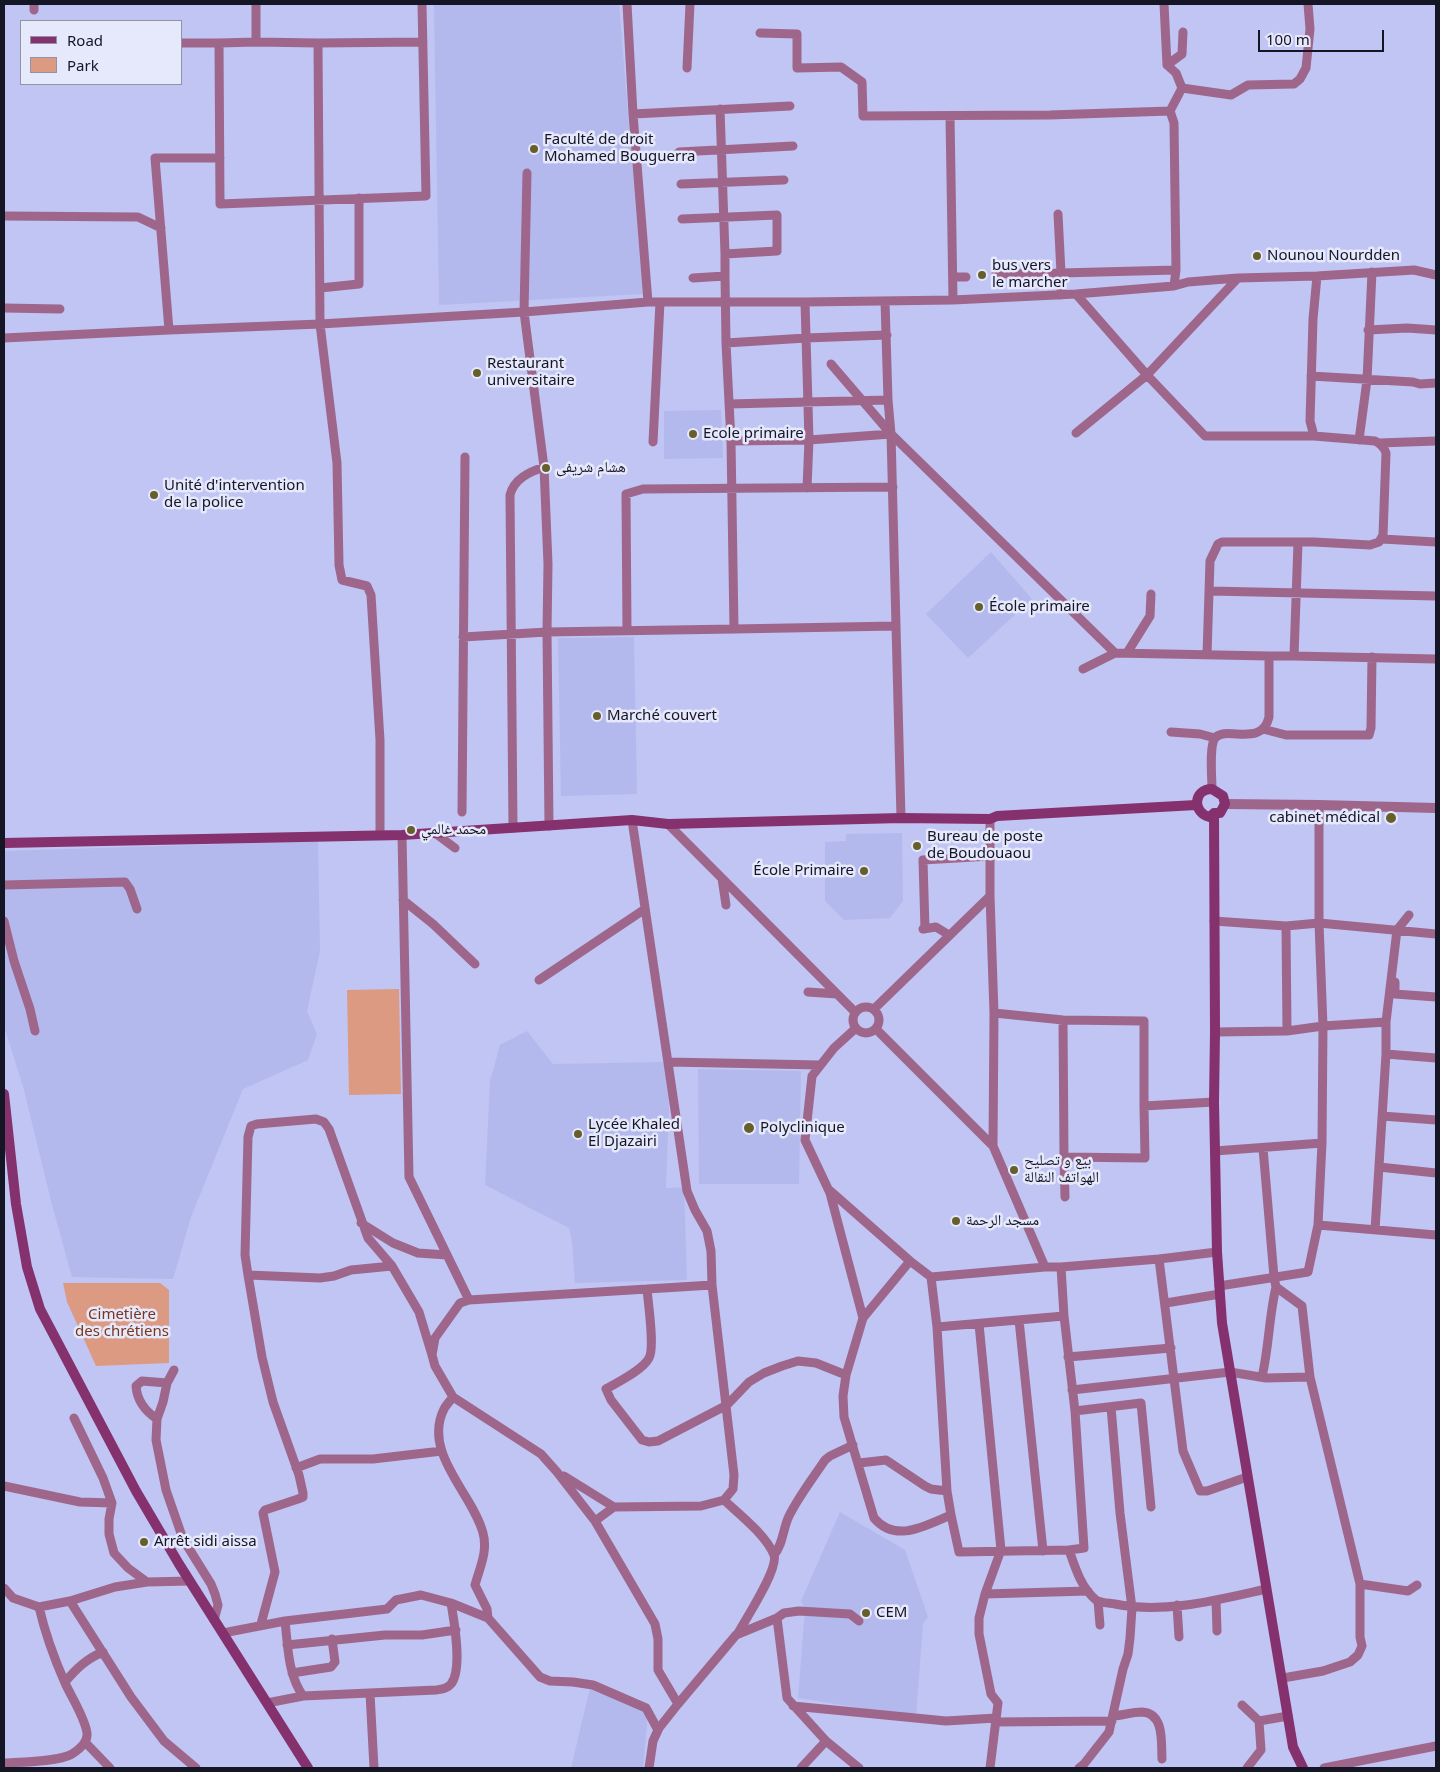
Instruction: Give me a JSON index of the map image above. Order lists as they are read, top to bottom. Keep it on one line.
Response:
{"parks":["Cimetière des chrétiens"],"places":["Faculté de droit Mohamed Bouguerra","Nounou Nourdden","bus vers le marcher","Restaurant universitaire","Ecole primaire","هشام شريفى","Unité d'intervention de la police","École primaire","Marché couvert","cabinet médical","محمد غالمي","Bureau de poste de Boudouaou","École Primaire","Polyclinique","Lycée Khaled El Djazairi","بيع و تصليح الهواتف النقالة","مسجد الرحمة","Arrêt sidi aissa","CEM"],"legend":["Road","Park"],"scale_bar":"100 m"}
